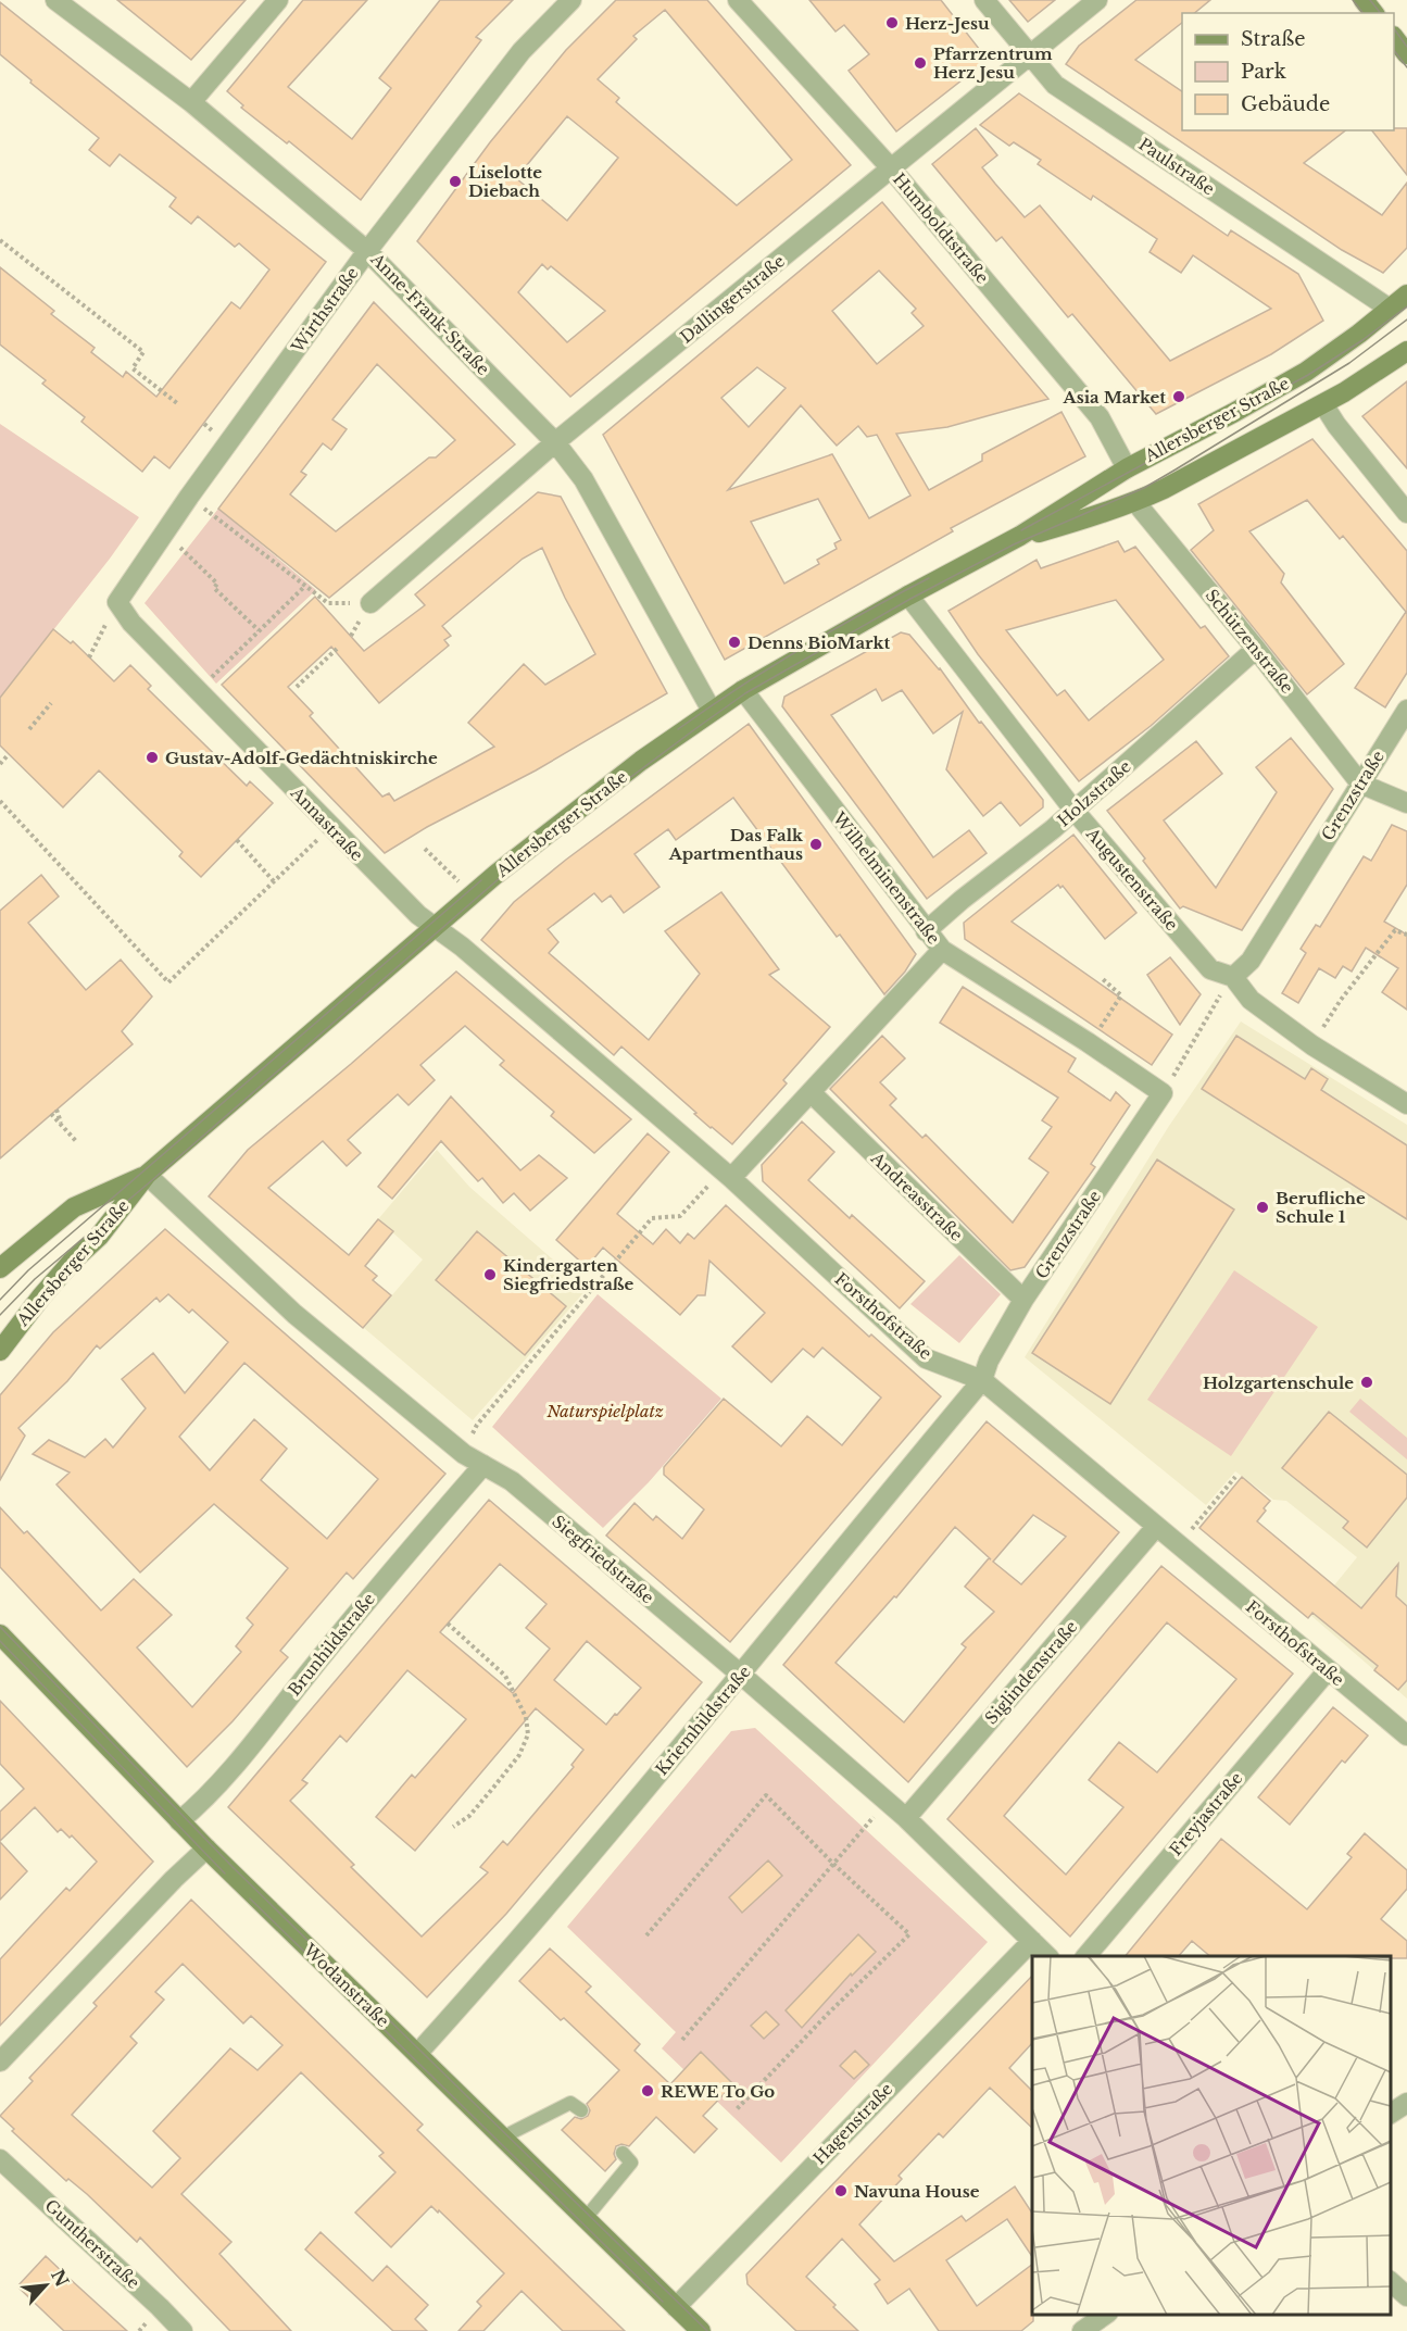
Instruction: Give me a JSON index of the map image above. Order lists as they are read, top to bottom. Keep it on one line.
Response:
{"streets":{"main road":["Allersberger Straße","Wodanstraße"],"street":["Paulstraße","Humboldtstraße","Dallingerstraße","Wirthstraße","Anne-Frank-Straße","Schützenstraße","Holzstraße","Grenzstraße","Annastraße","Wilhelminenstraße","Augustenstraße","Andreasstraße","Forsthofstraße","Siegfriedstraße","Brunhildstraße","Siglindenstraße","Kriemhildstraße","Freyjastraße","Hagenstraße","Guntherstraße"]},"crossings":[["Paulstraße","Dallingerstraße"],["Paulstraße","Allersberger Straße"],["Humboldtstraße","Dallingerstraße"],["Humboldtstraße","Allersberger Straße"],["Dallingerstraße","Anne-Frank-Straße"],["Wirthstraße","Anne-Frank-Straße"],["Wirthstraße","Annastraße"],["Anne-Frank-Straße","Allersberger Straße"],["Allersberger Straße","Schützenstraße"],["Allersberger Straße","Annastraße"],["Allersberger Straße","Wilhelminenstraße"],["Allersberger Straße","Augustenstraße"],["Allersberger Straße","Forsthofstraße"],["Allersberger Straße","Siegfriedstraße"],["Schützenstraße","Holzstraße"],["Schützenstraße","Grenzstraße"],["Holzstraße","Wilhelminenstraße"],["Holzstraße","Augustenstraße"],["Grenzstraße","Wilhelminenstraße"],["Grenzstraße","Augustenstraße"],["Grenzstraße","Andreasstraße"],["Grenzstraße","Forsthofstraße"],["Grenzstraße","Kriemhildstraße"],["Annastraße","Forsthofstraße"],["Forsthofstraße","Siglindenstraße"],["Forsthofstraße","Kriemhildstraße"],["Forsthofstraße","Freyjastraße"],["Siegfriedstraße","Brunhildstraße"],["Siegfriedstraße","Siglindenstraße"],["Siegfriedstraße","Kriemhildstraße"],["Siegfriedstraße","Hagenstraße"],["Brunhildstraße","Wodanstraße"],["Kriemhildstraße","Wodanstraße"],["Wodanstraße","Hagenstraße"]],"parks":["Naturspielplatz"],"places":["Herz-Jesu","Pfarrzentrum Herz Jesu","Liselotte Diebach","Asia Market","Denns BioMarkt","Gustav-Adolf-Gedächtniskirche","Das Falk Apartmenthaus","Berufliche Schule 1","Kindergarten Siegfriedstraße","Holzgartenschule","REWE To Go","Navuna House"],"legend":["Straße","Park","Gebäude"],"north":"top right"}
